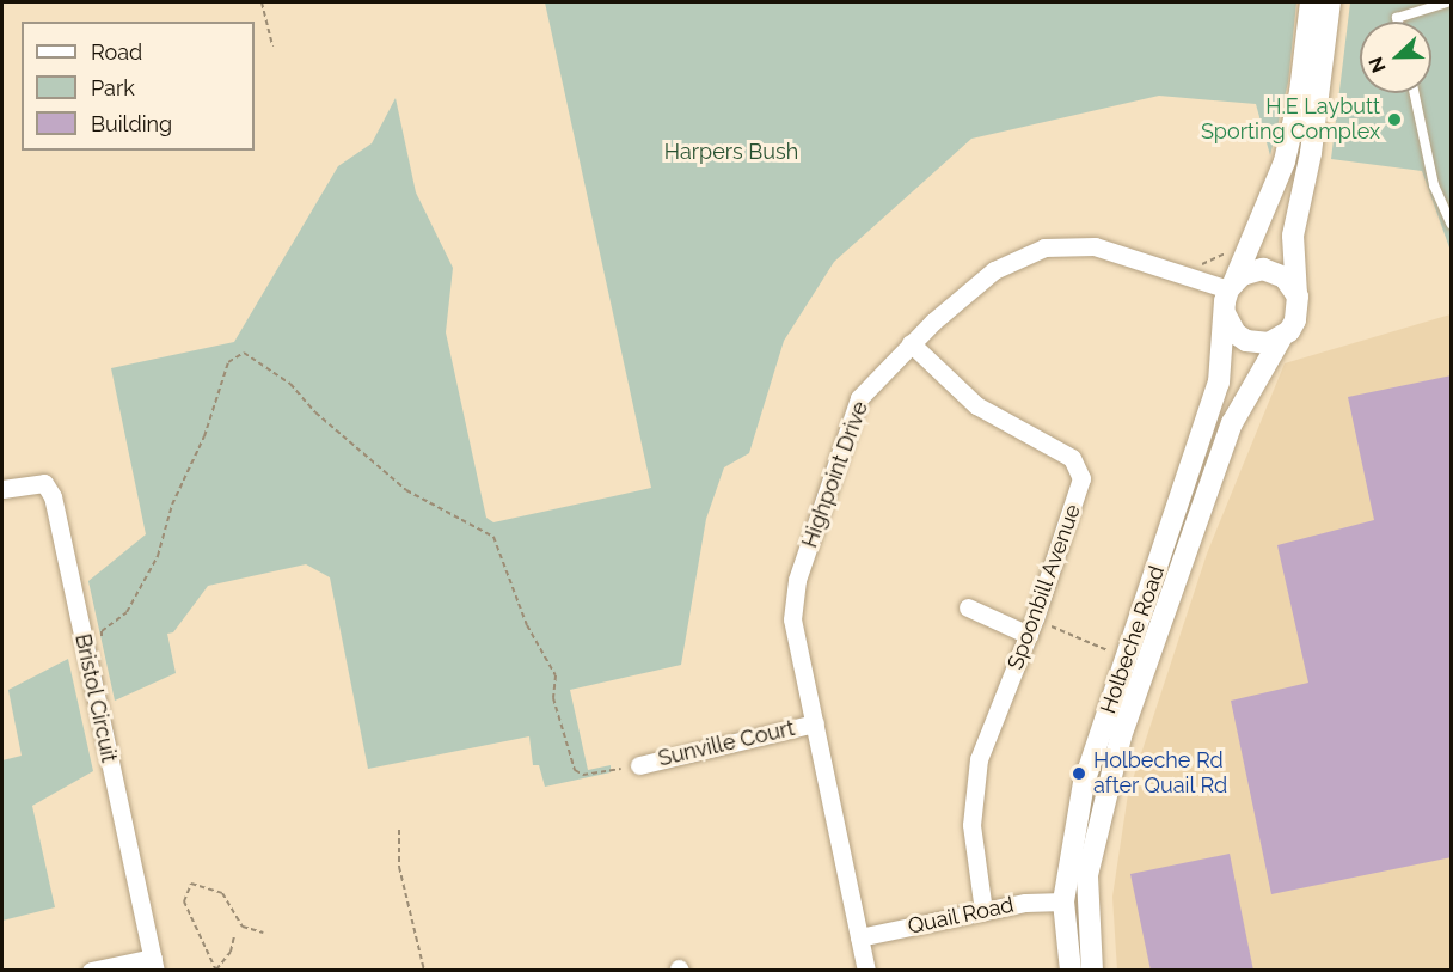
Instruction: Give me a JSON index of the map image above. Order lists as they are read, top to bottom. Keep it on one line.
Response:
{"streets":{"street":["Highpoint Drive","Spoonbill Avenue","Holbeche Road","Bristol Circuit","Sunville Court","Quail Road"]},"crossings":[["Highpoint Drive","Spoonbill Avenue"],["Highpoint Drive","Holbeche Road"],["Highpoint Drive","Sunville Court"],["Highpoint Drive","Quail Road"],["Spoonbill Avenue","Quail Road"],["Holbeche Road","Quail Road"]],"parks":["Harpers Bush"],"places":["H.E Laybutt Sporting Complex","Holbeche Rd after Quail Rd"],"legend":["Road","Park","Building"],"north":"left"}
